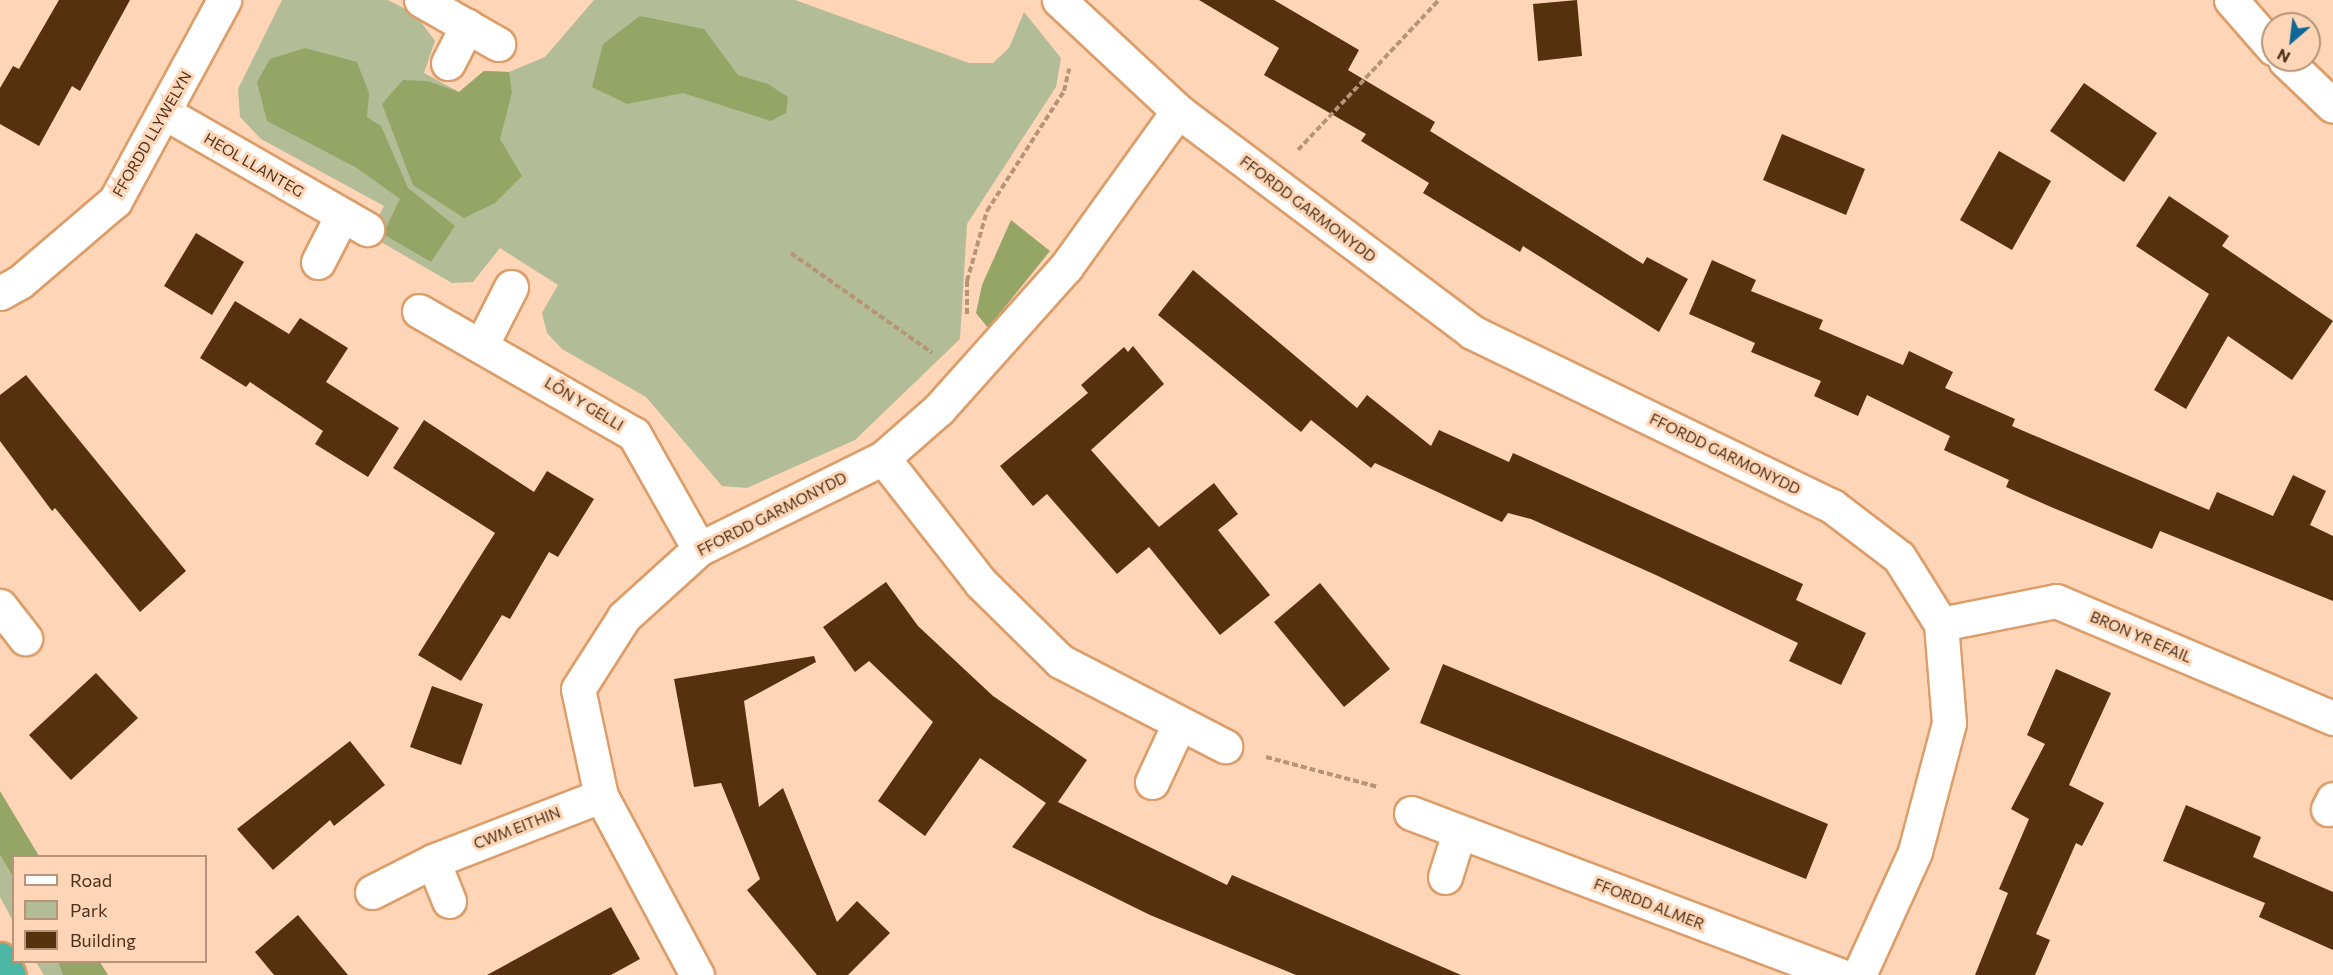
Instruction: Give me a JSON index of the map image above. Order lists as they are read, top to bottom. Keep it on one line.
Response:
{"streets":{"street":["FFORDD LLYWELYN","HEOL LLANTEG","FFORDD GARMONYDD","LÔN Y GELLI","BRON YR EFAIL","CWM EITHIN","FFORDD ALMER"]},"crossings":[["FFORDD LLYWELYN","HEOL LLANTEG"],["FFORDD GARMONYDD","LÔN Y GELLI"],["FFORDD GARMONYDD","BRON YR EFAIL"],["FFORDD GARMONYDD","CWM EITHIN"]],"legend":["Road","Park","Building"],"north":"bottom left"}
